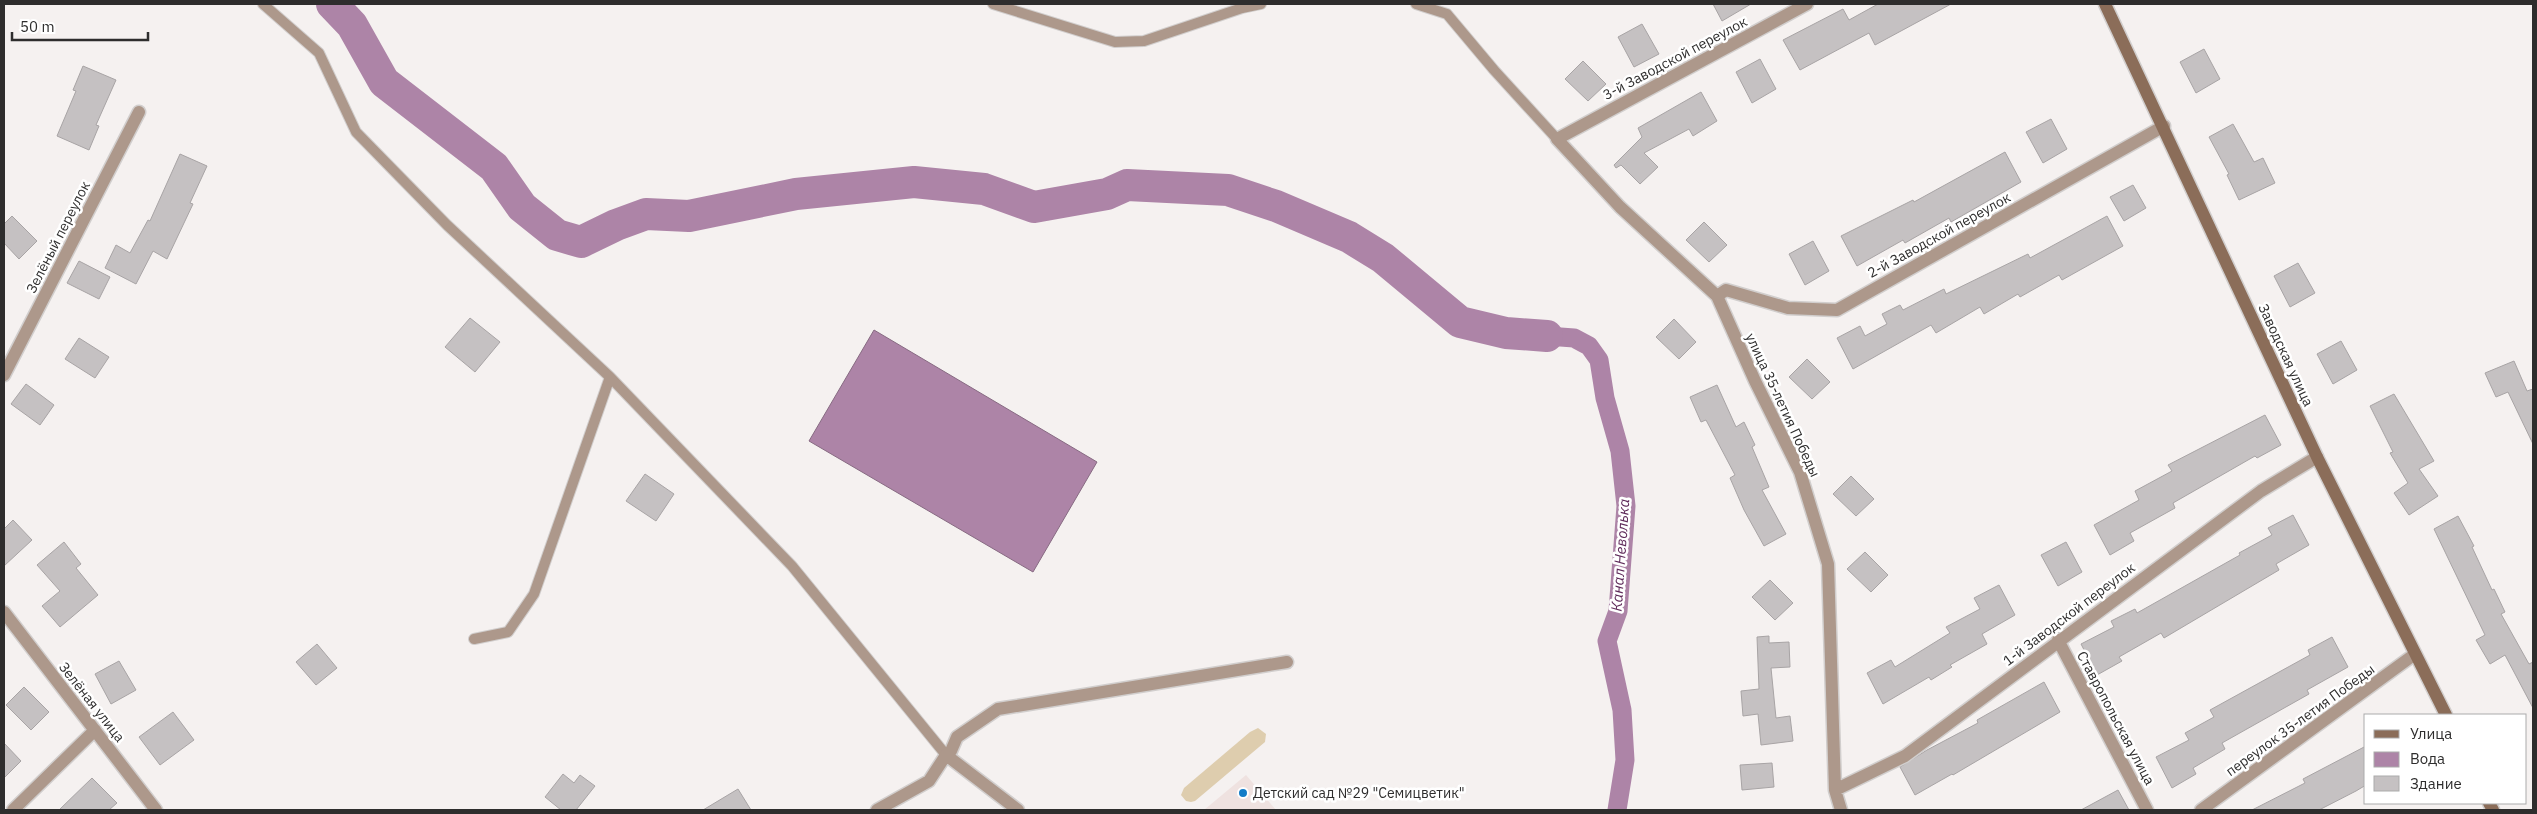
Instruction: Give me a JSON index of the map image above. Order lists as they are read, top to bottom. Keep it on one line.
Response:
{"streets":{"main road":["Заводская улица"],"street":["3-й Заводской переулок","2-й Заводской переулок","Зелёный переулок","улица 35-летия Победы","1-й Заводской переулок","Зелёная улица","Ставропольская улица","переулок 35-летия Победы"]},"crossings":[["3-й Заводской переулок","улица 35-летия Победы"],["2-й Заводской переулок","Заводская улица"],["2-й Заводской переулок","улица 35-летия Победы"],["Заводская улица","1-й Заводской переулок"],["Заводская улица","переулок 35-летия Победы"],["улица 35-летия Победы","1-й Заводской переулок"],["1-й Заводской переулок","Ставропольская улица"]],"water":["Канал Неволька"],"places":["Детский сад №29 \"Семицветик\""],"legend":["Улица","Вода","Здание"],"scale_bar":"50 m"}
